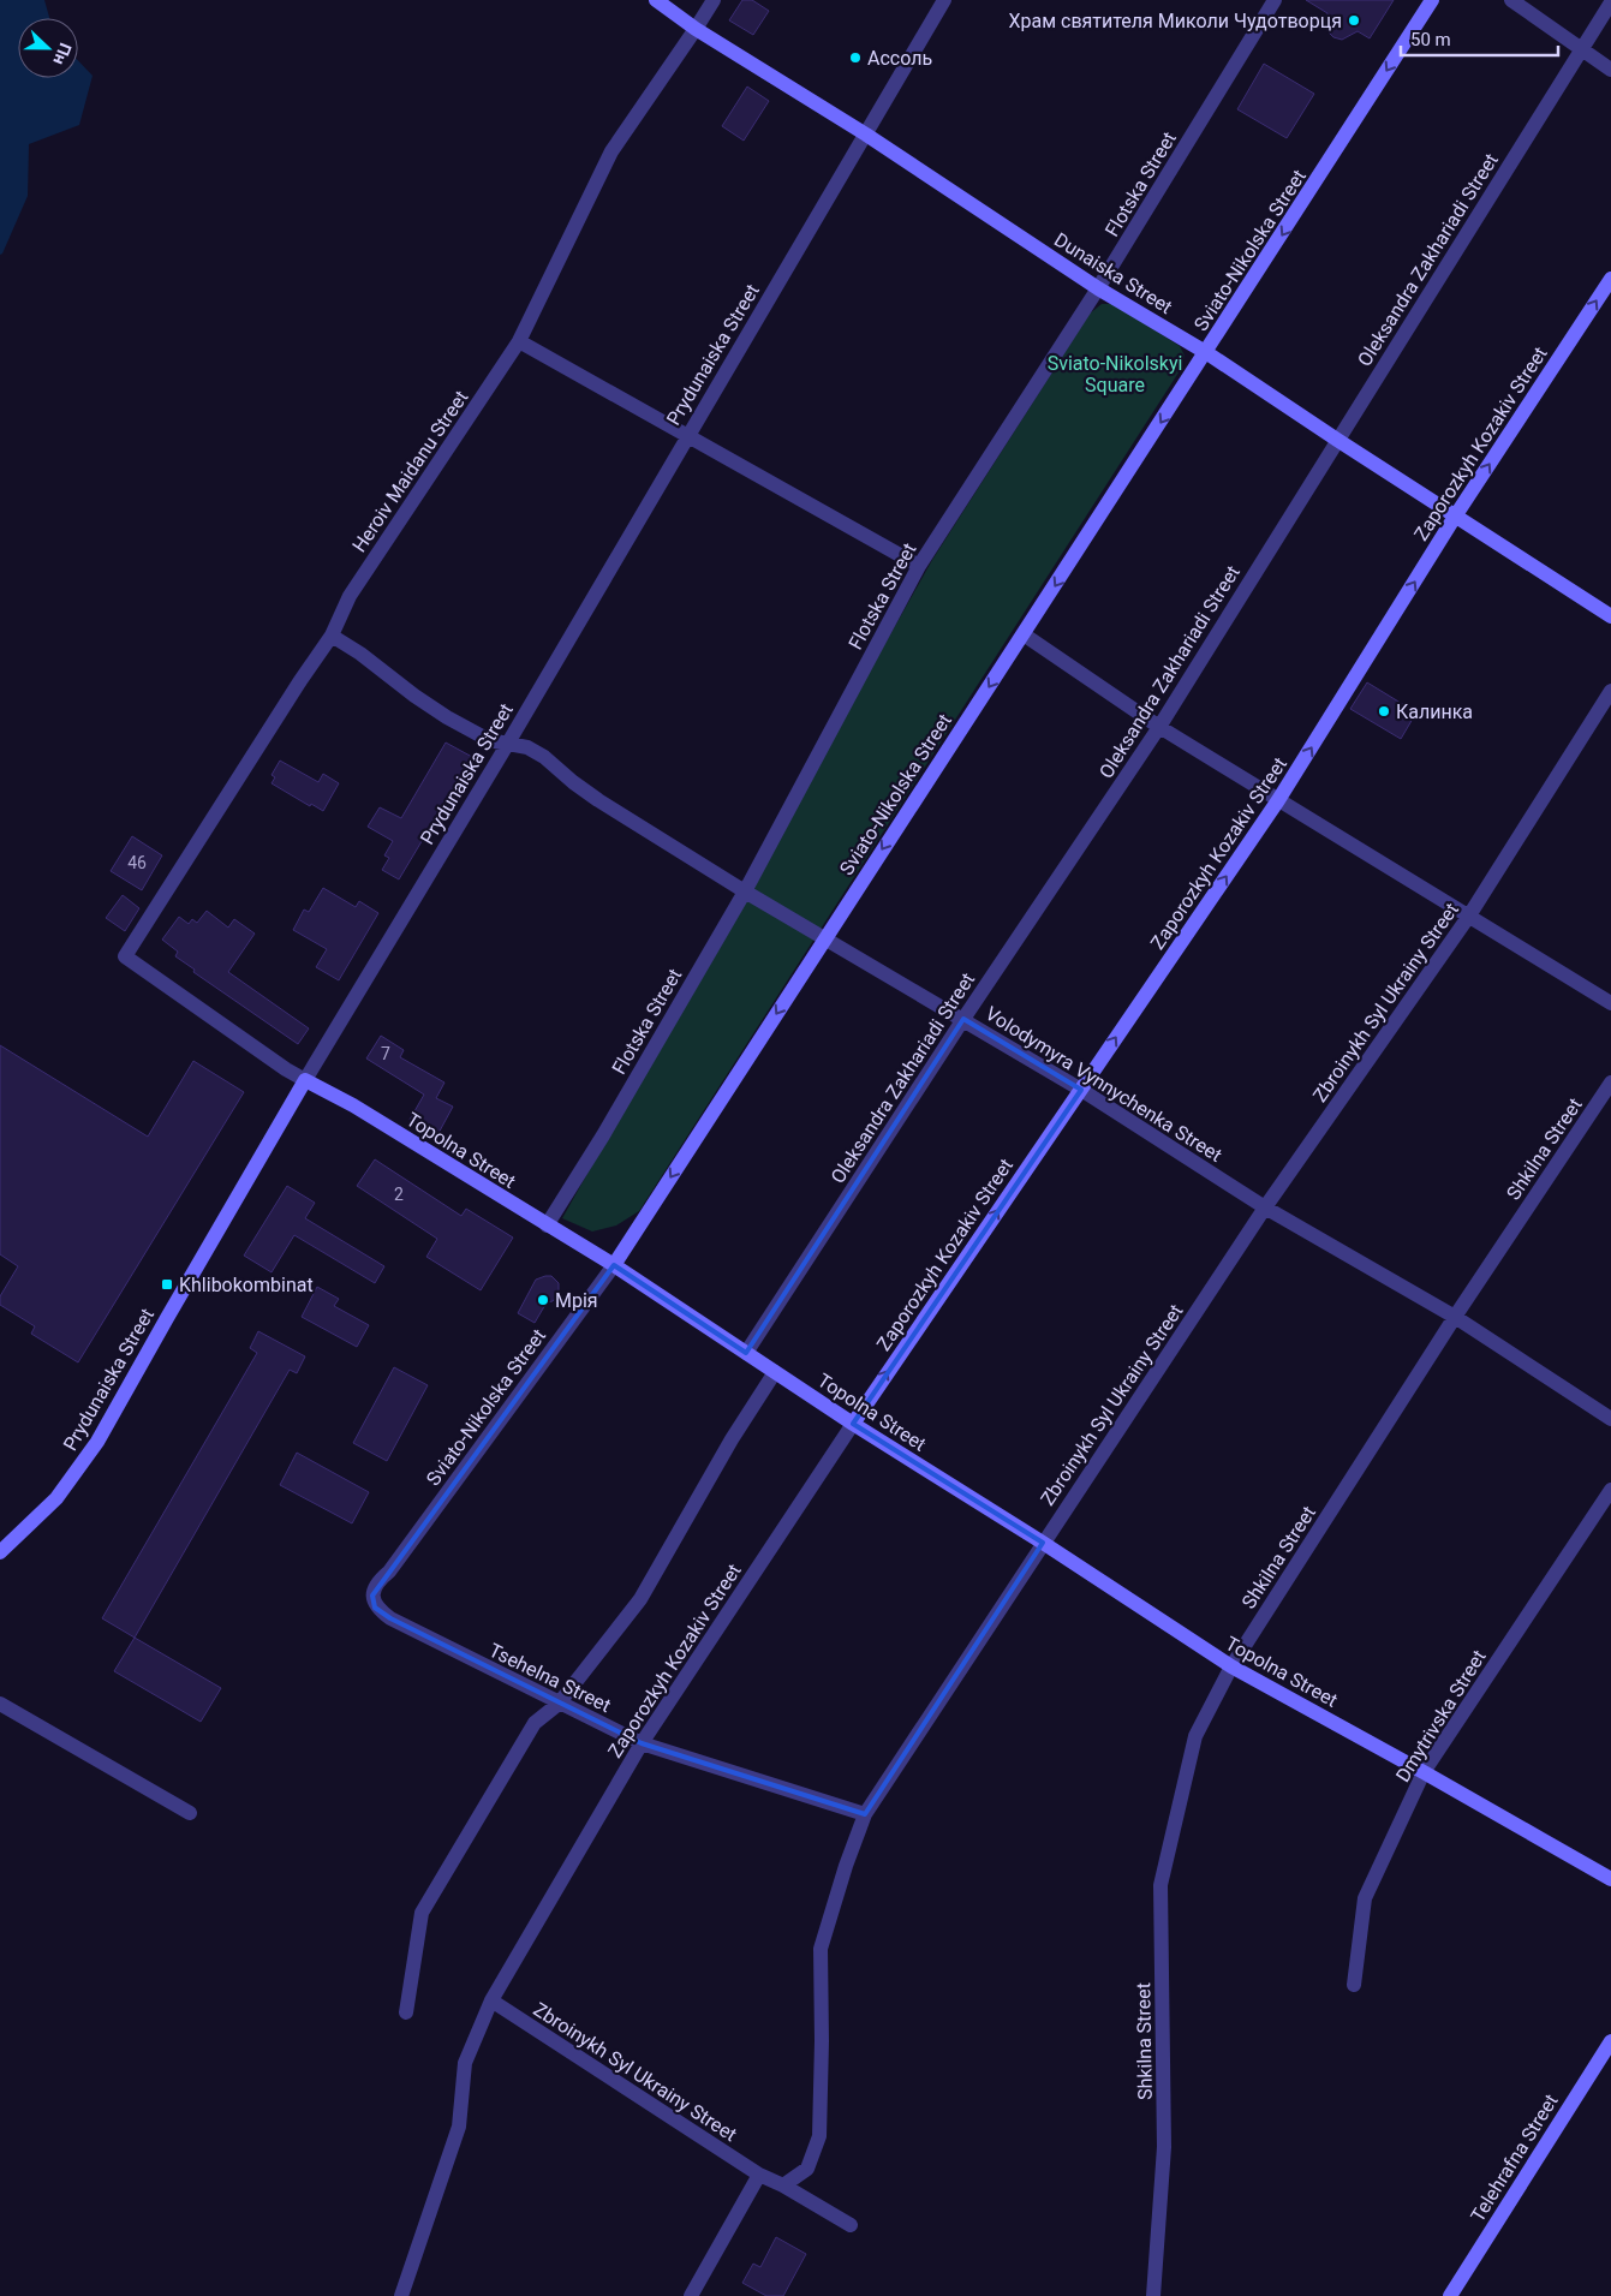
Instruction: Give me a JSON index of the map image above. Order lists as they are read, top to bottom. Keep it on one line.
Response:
{"streets":{"main road":["Sviato-Nikolska Street","Dunaiska Street","Prydunaiska Street","Zaporozkyh Kozakiv Street","Topolna Street","Telehrafna Street"],"street":["Flotska Street","Oleksandra Zakhariadi Street","Heroiv Maidanu Street","Zbroinykh Syl Ukrainy Street","Volodymyra Vynnychenka Street","Shkilna Street","Tsehelna Street","Dmytrivska Street"]},"crossings":[["Flotska Street","Dunaiska Street"],["Flotska Street","Volodymyra Vynnychenka Street"],["Flotska Street","Topolna Street"],["Sviato-Nikolska Street","Dunaiska Street"],["Sviato-Nikolska Street","Volodymyra Vynnychenka Street"],["Sviato-Nikolska Street","Topolna Street"],["Sviato-Nikolska Street","Tsehelna Street"],["Oleksandra Zakhariadi Street","Dunaiska Street"],["Oleksandra Zakhariadi Street","Volodymyra Vynnychenka Street"],["Oleksandra Zakhariadi Street","Topolna Street"],["Dunaiska Street","Prydunaiska Street"],["Dunaiska Street","Zaporozkyh Kozakiv Street"],["Dunaiska Street","Heroiv Maidanu Street"],["Prydunaiska Street","Volodymyra Vynnychenka Street"],["Prydunaiska Street","Topolna Street"],["Zaporozkyh Kozakiv Street","Zbroinykh Syl Ukrainy Street"],["Zaporozkyh Kozakiv Street","Volodymyra Vynnychenka Street"],["Zaporozkyh Kozakiv Street","Topolna Street"],["Zaporozkyh Kozakiv Street","Tsehelna Street"],["Heroiv Maidanu Street","Volodymyra Vynnychenka Street"],["Heroiv Maidanu Street","Topolna Street"],["Zbroinykh Syl Ukrainy Street","Volodymyra Vynnychenka Street"],["Zbroinykh Syl Ukrainy Street","Topolna Street"],["Zbroinykh Syl Ukrainy Street","Tsehelna Street"],["Volodymyra Vynnychenka Street","Shkilna Street"],["Shkilna Street","Topolna Street"],["Topolna Street","Dmytrivska Street"]],"one_way":["Sviato-Nikolska Street","Zaporozkyh Kozakiv Street"],"parks":["Sviato-Nikolskyi Square"],"places":{"other":["Храм святителя Миколи Чудотворця","Ассоль","Калинка","Мрія"],"transit":["Khlibokombinat"]},"house_numbers":["46","7","2"],"scale_bar":"50 m","north":"right"}
